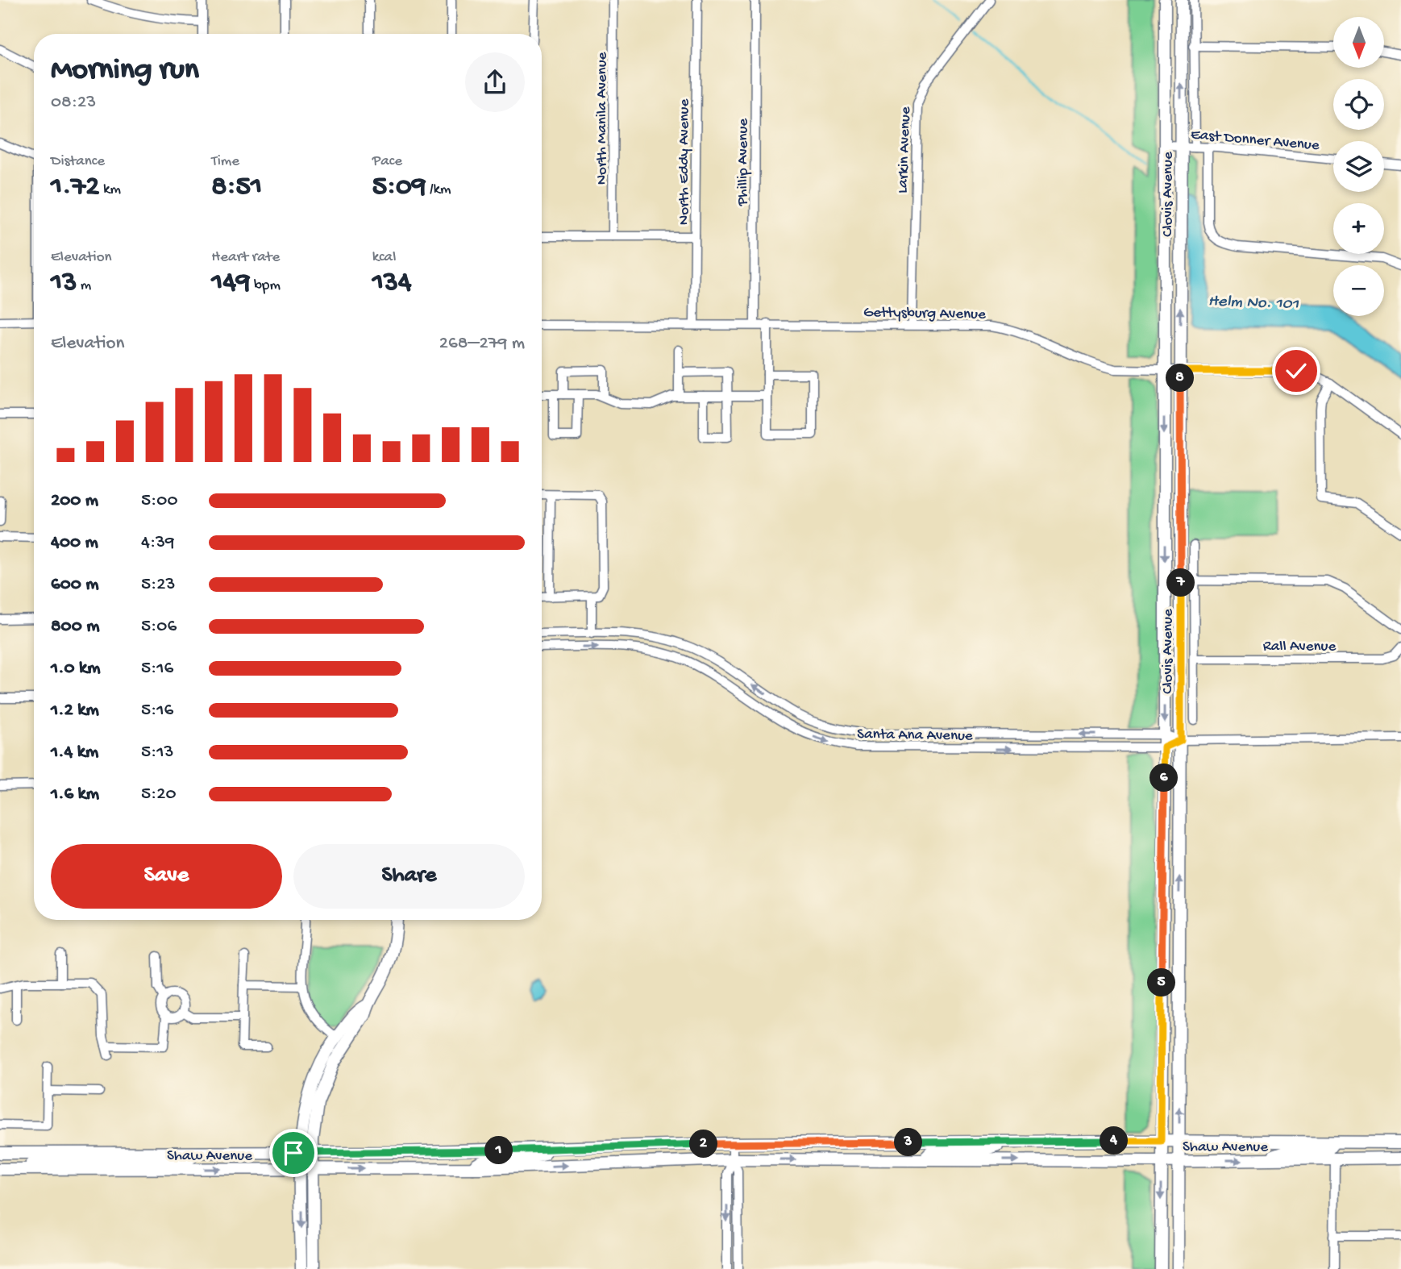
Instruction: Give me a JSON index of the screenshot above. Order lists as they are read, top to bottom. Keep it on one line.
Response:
{"streets":{"main road":["Clovis Avenue","Shaw Avenue"],"street":["North Manila Avenue","East Donner Avenue","Larkin Avenue","North Eddy Avenue","Phillip Avenue","Gettysburg Avenue","Rall Avenue","Santa Ana Avenue"]},"crossings":[["East Donner Avenue","Clovis Avenue"],["Larkin Avenue","Gettysburg Avenue"],["North Eddy Avenue","Gettysburg Avenue"],["Phillip Avenue","Gettysburg Avenue"],["Clovis Avenue","Gettysburg Avenue"],["Clovis Avenue","Santa Ana Avenue"],["Clovis Avenue","Shaw Avenue"]],"water":["Helm No. 101"],"north":"bottom","page":{"map_buttons":["+","−"],"heading":["Morning run","08:23"],"stats":[["Distance","1.72 km"],["Time","8:51"],["Pace","5:09 /km"],["Elevation","13 m"],["Heart rate","149 bpm"],["kcal","134"]],"chart":["Elevation","268–279 m"],"pins":["8","7","6","5","4","3","2","1"],"list":[{"name":"200 m","note":"5:00"},{"name":"400 m","note":"4:39"},{"name":"600 m","note":"5:23"},{"name":"800 m","note":"5:06"},{"name":"1.0 km","note":"5:16"},{"name":"1.2 km","note":"5:16"},{"name":"1.4 km","note":"5:13"},{"name":"1.6 km","note":"5:20"}],"buttons":["Save","Share"]}}
